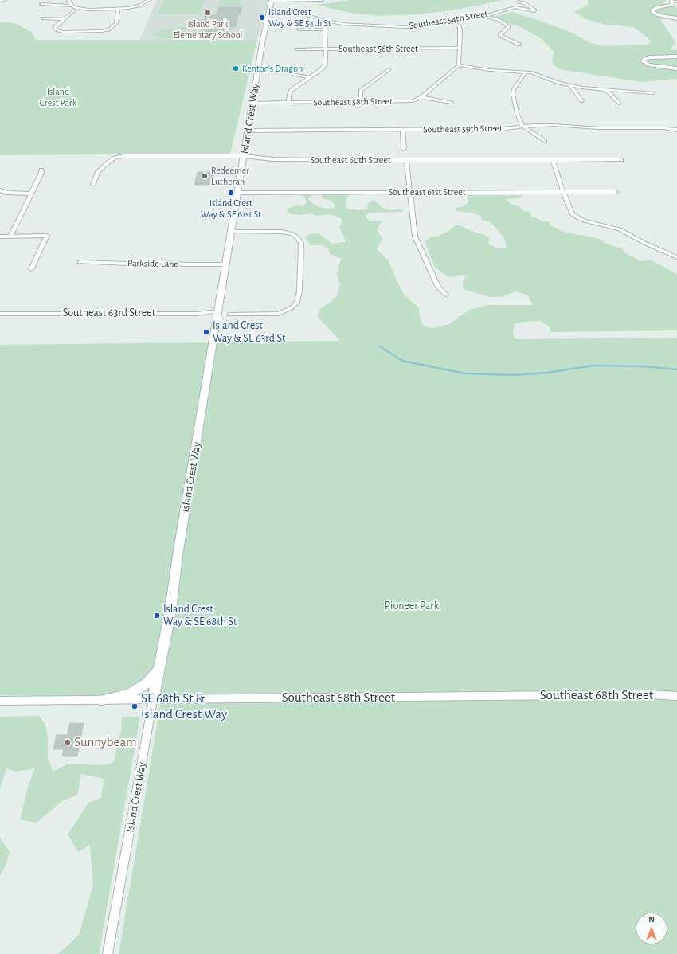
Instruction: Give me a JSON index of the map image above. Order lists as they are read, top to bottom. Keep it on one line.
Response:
{"streets":{"main road":["Island Crest Way"],"street":["Southeast 54th Street","Southeast 56th Street","Southeast 58th Street","Southeast 59th Street","Southeast 60th Street","Southeast 61st Street","Parkside Lane","Southeast 63rd Street","Southeast 68th Street"]},"crossings":[["Southeast 54th Street","Island Crest Way"],["Southeast 58th Street","Island Crest Way"],["Island Crest Way","Southeast 59th Street"],["Island Crest Way","Southeast 60th Street"],["Island Crest Way","Southeast 61st Street"],["Island Crest Way","Parkside Lane"],["Island Crest Way","Southeast 63rd Street"],["Island Crest Way","Southeast 68th Street"]],"parks":["Island Crest Park","Pioneer Park"],"places":["Island Park Elementary School","Island Crest Way & SE 54th St","Kenton's Dragon","Redeemer Lutheran","Island Crest Way & SE 61st St","Island Crest Way & SE 63rd St","Island Crest Way & SE 68th St","SE 68th St & Island Crest Way","Sunnybeam"],"north":"top"}
